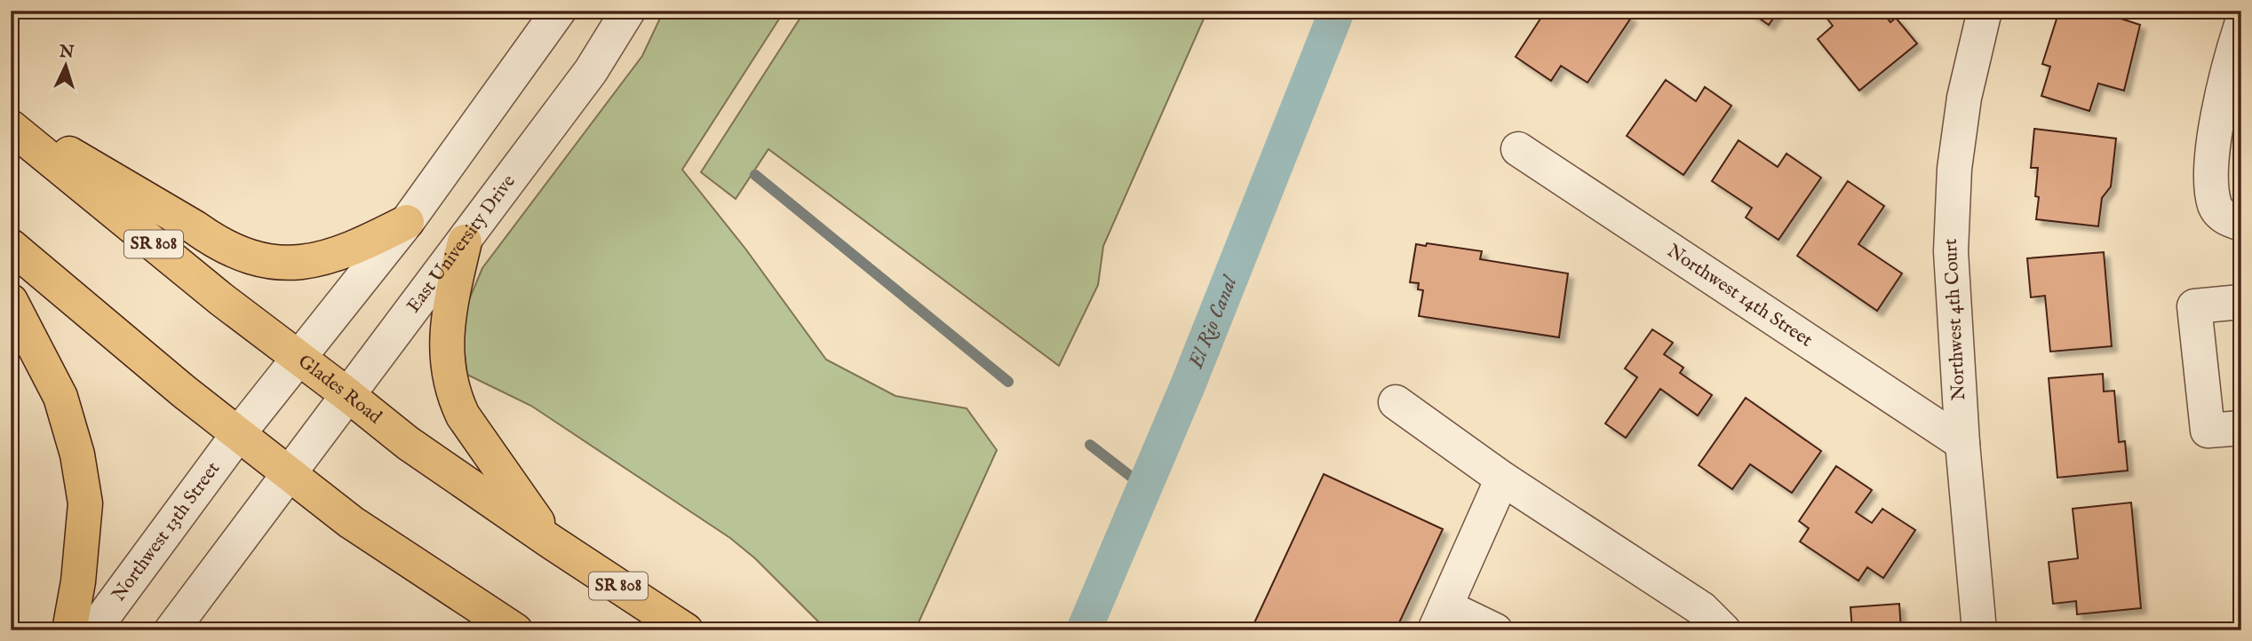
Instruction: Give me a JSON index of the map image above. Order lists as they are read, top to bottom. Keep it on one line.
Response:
{"streets":{"main road":["SR 808","Glades Road"],"street":["East University Drive","Northwest 14th Street","Northwest 4th Court","Northwest 13th Street"]},"crossings":[["East University Drive","Glades Road"],["Northwest 14th Street","Northwest 4th Court"]],"water":["El Rio Canal"],"north":"top"}
